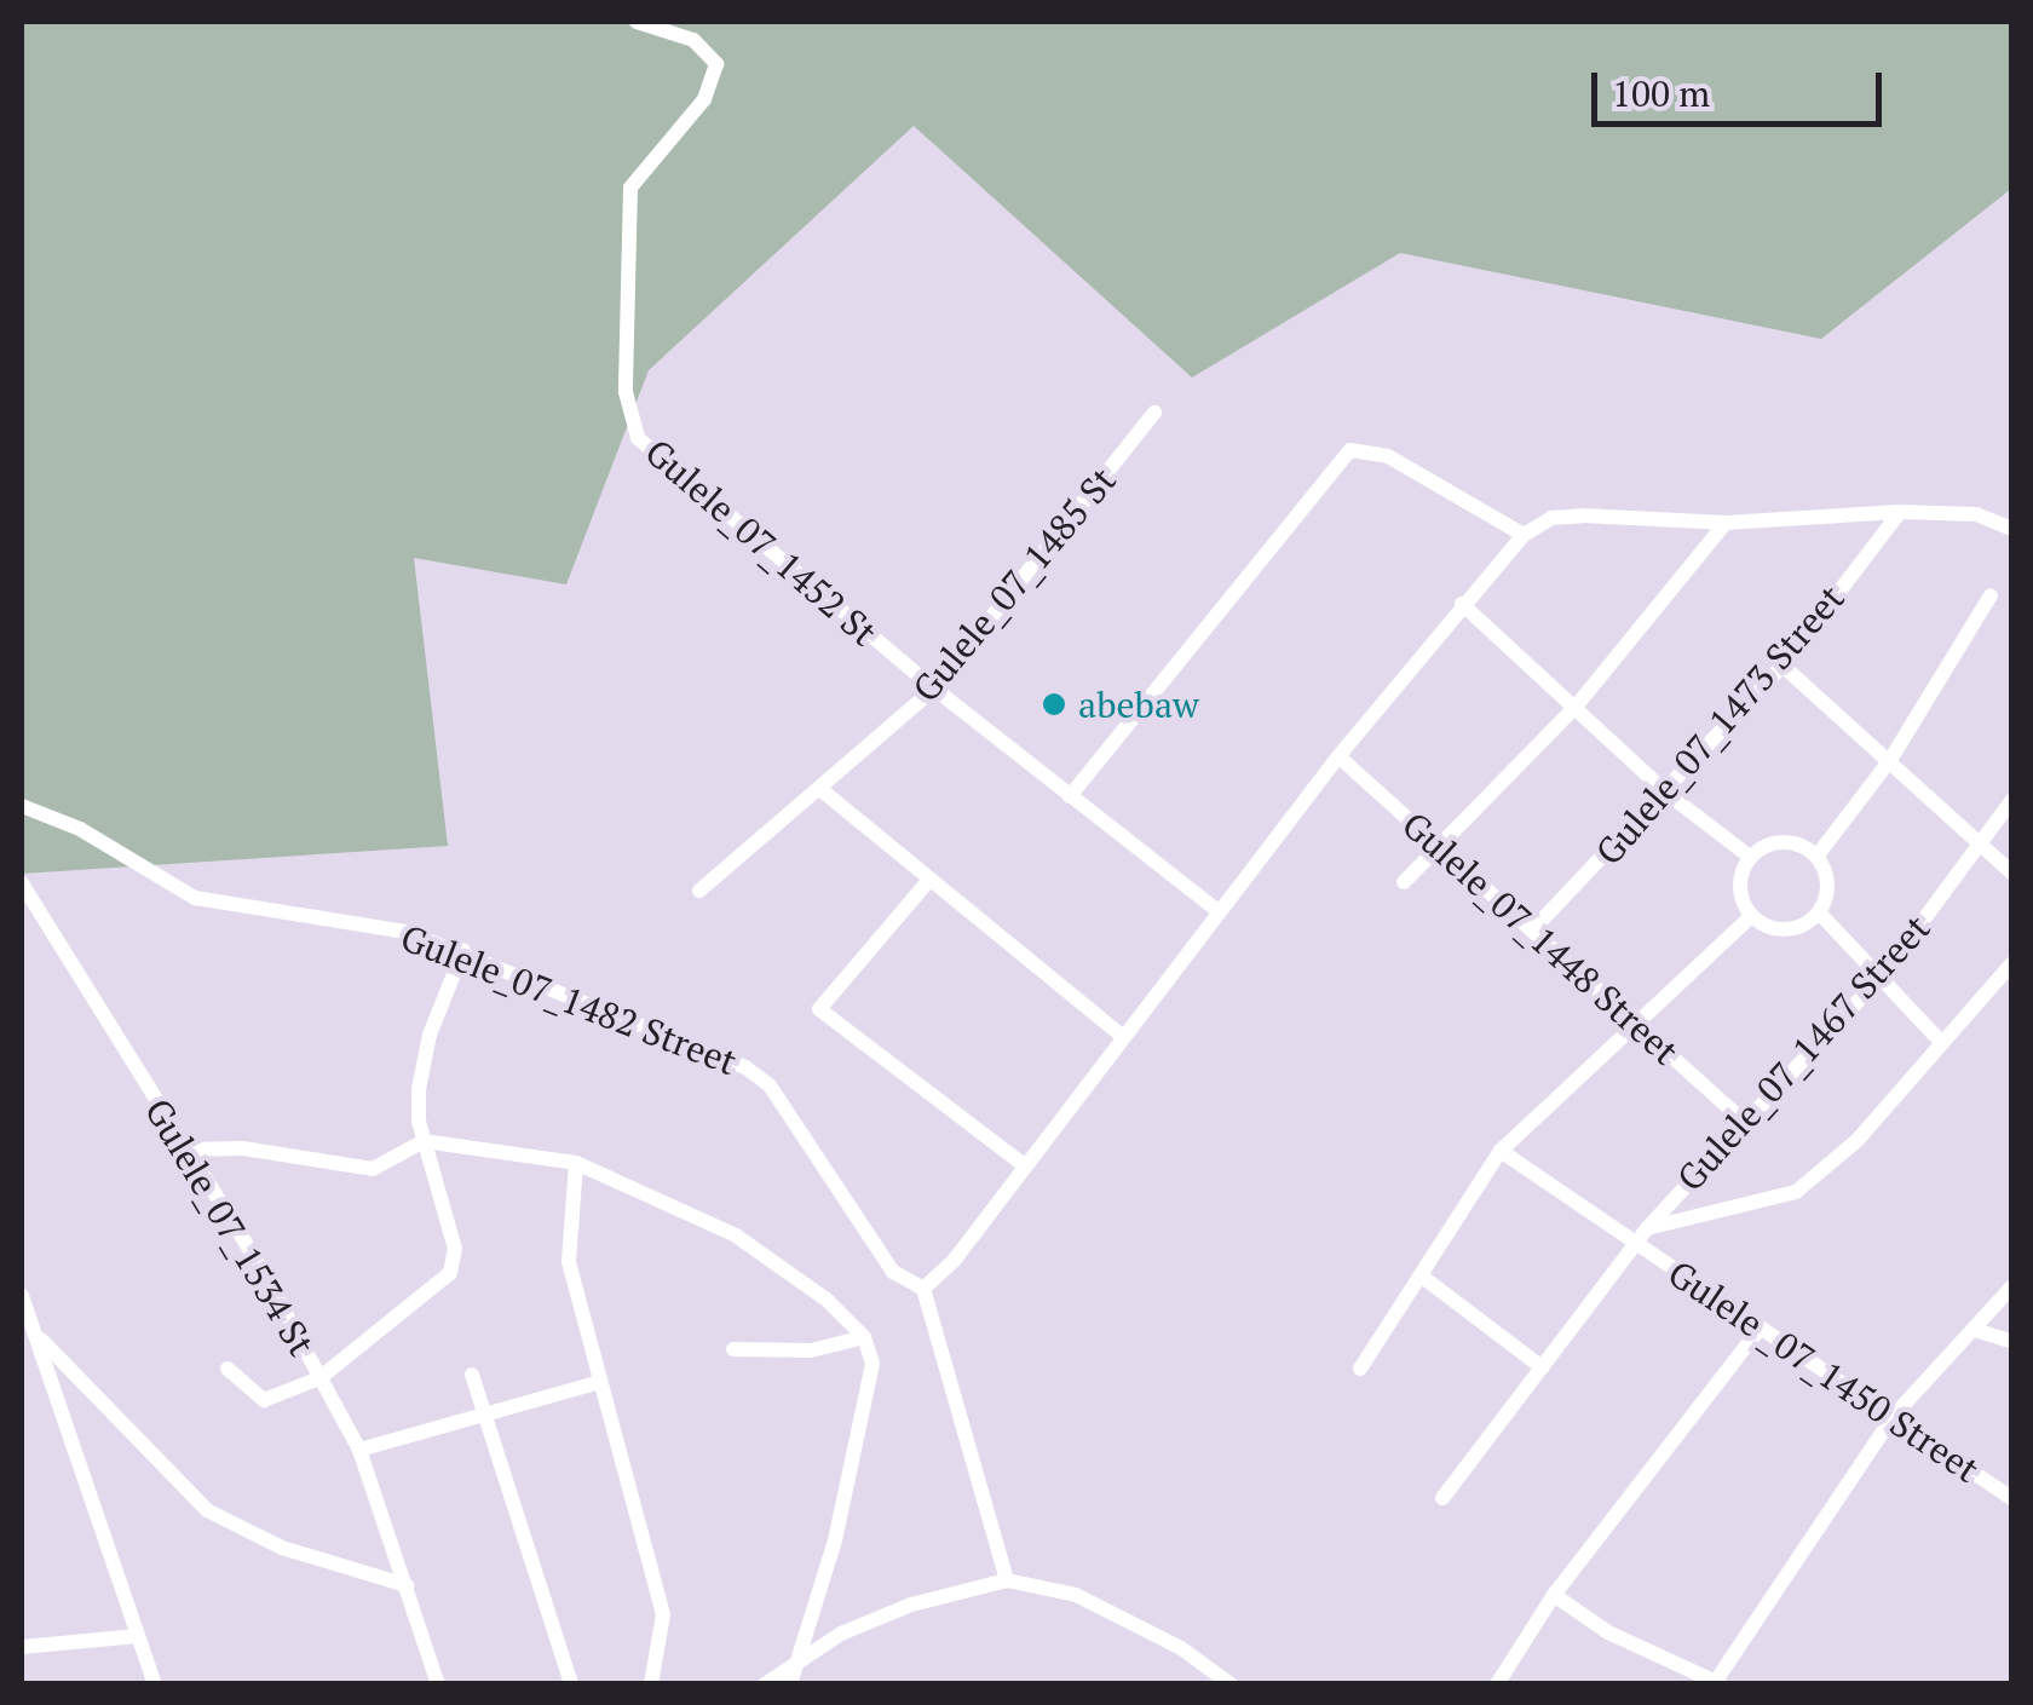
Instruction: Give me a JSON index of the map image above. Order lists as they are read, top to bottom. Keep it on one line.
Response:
{"streets":{"street":["Gulele_07_1452 St","Gulele_07_1485 St","Gulele_07_1473 Street","Gulele_07_1448 Street","Gulele_07_1482 Street","Gulele_07_1467 Street","Gulele_07_1534 St","Gulele _07_1450 Street"]},"crossings":[["Gulele_07_1452 St","Gulele_07_1485 St"],["Gulele_07_1473 Street","Gulele_07_1448 Street"],["Gulele_07_1448 Street","Gulele_07_1467 Street"],["Gulele_07_1467 Street","Gulele _07_1450 Street"]],"places":["abebaw"],"scale_bar":"100 m"}
